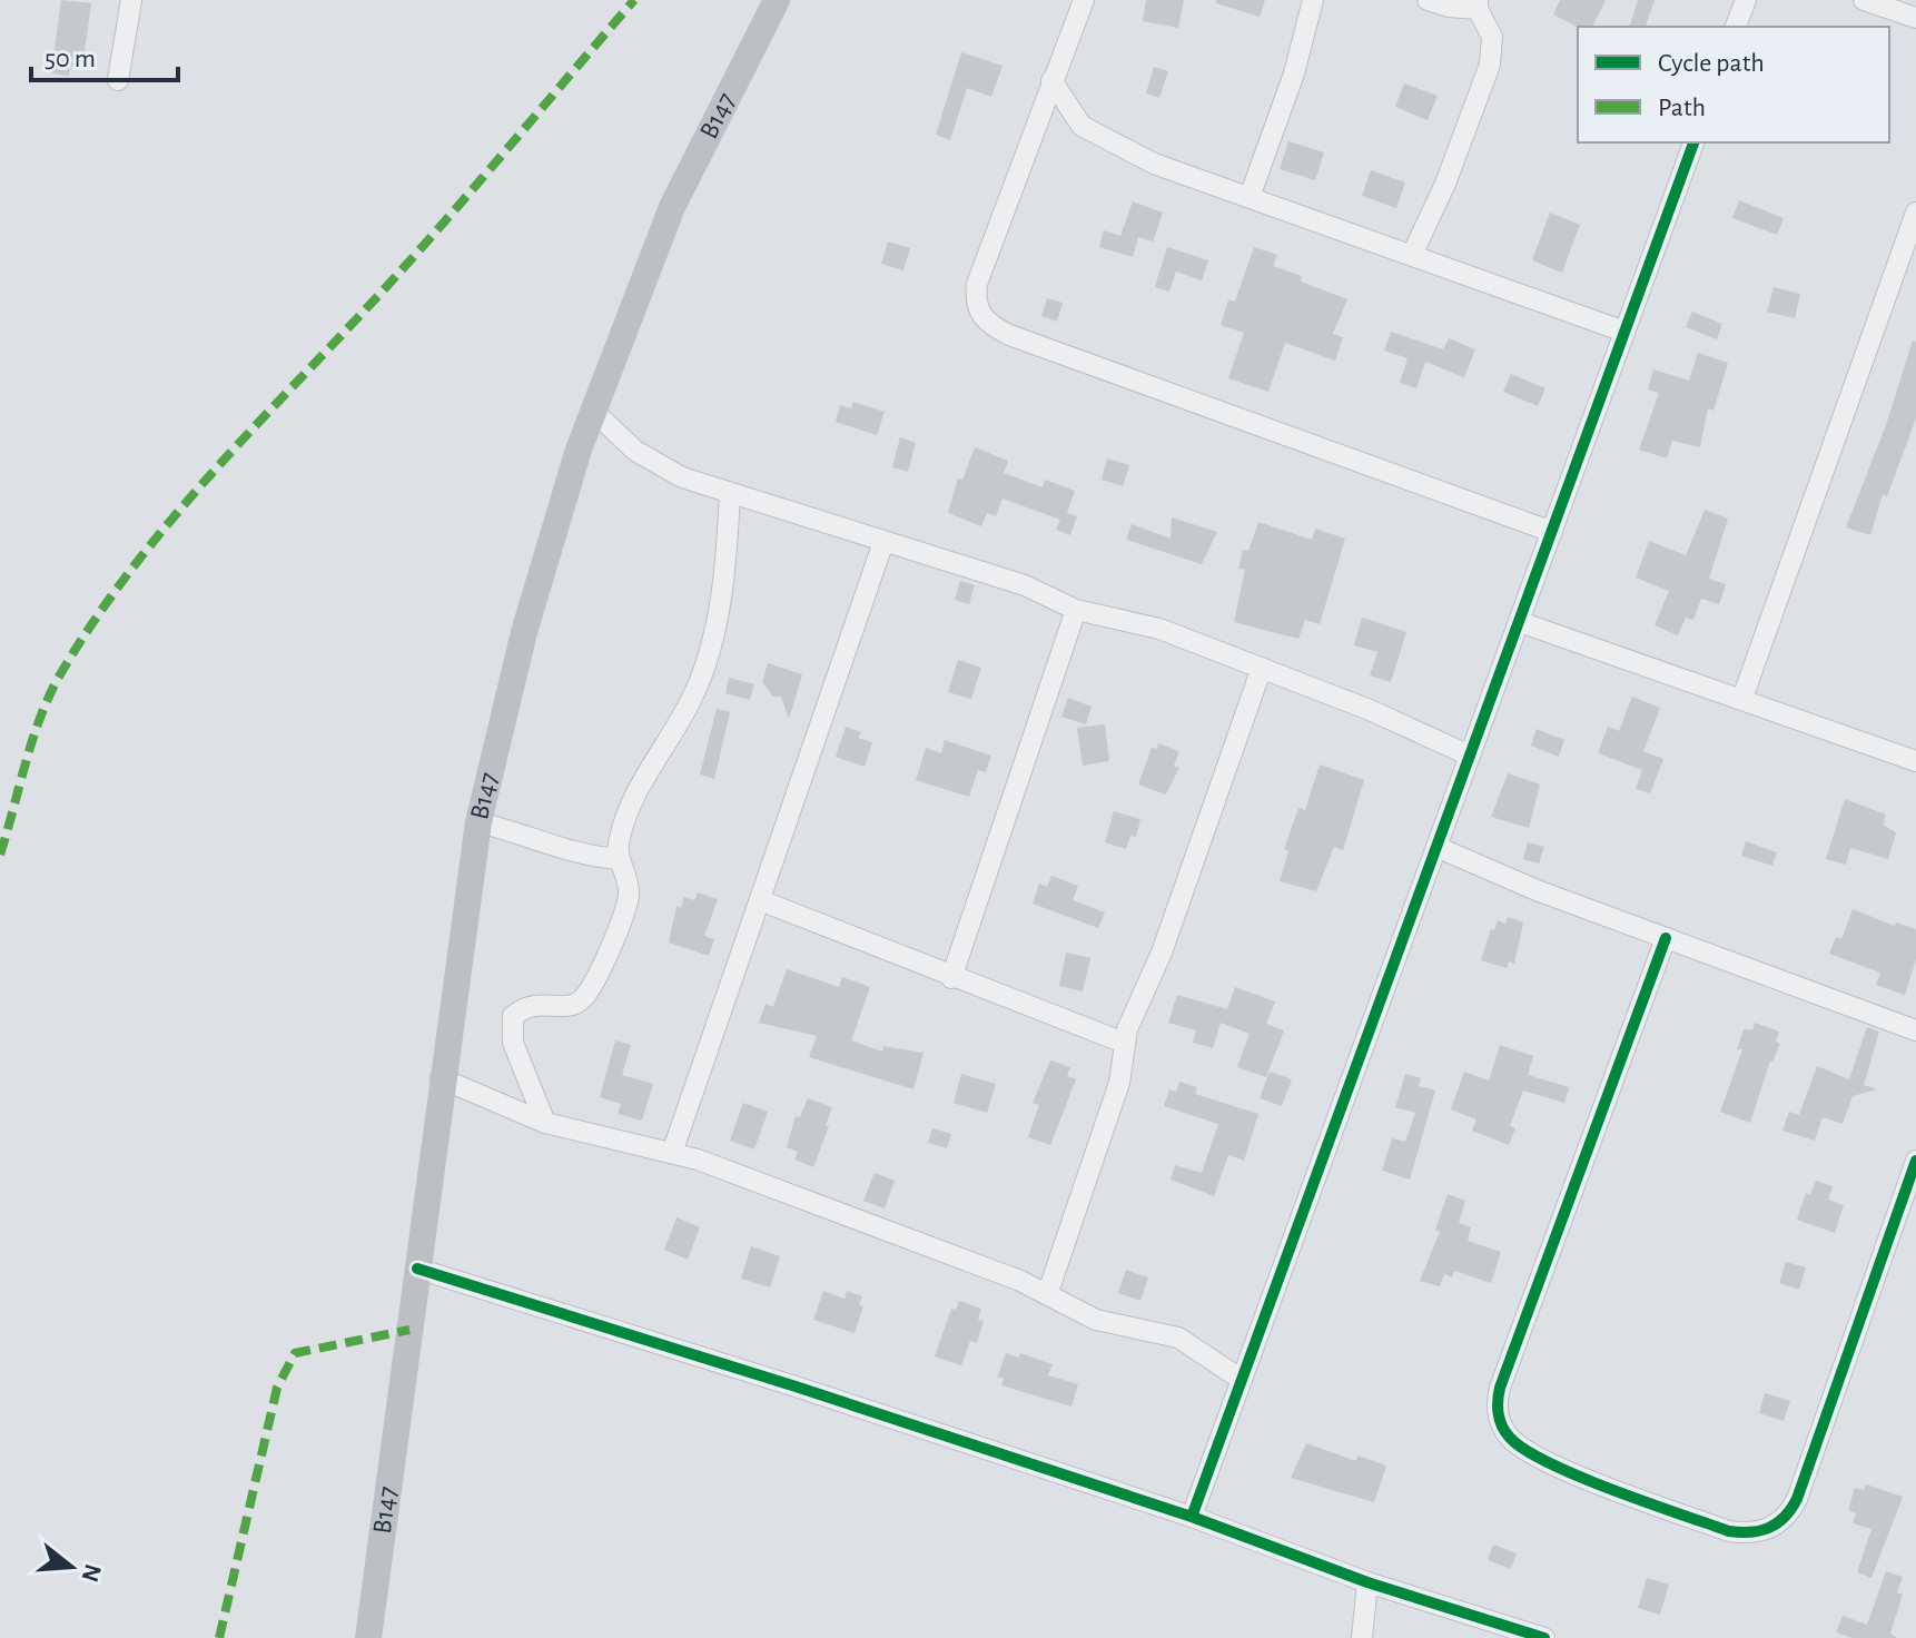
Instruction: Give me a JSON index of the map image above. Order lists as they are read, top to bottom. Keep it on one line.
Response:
{"streets":{"main road":["B147"]},"legend":["Cycle path","Path"],"scale_bar":"50 m","north":"right"}
